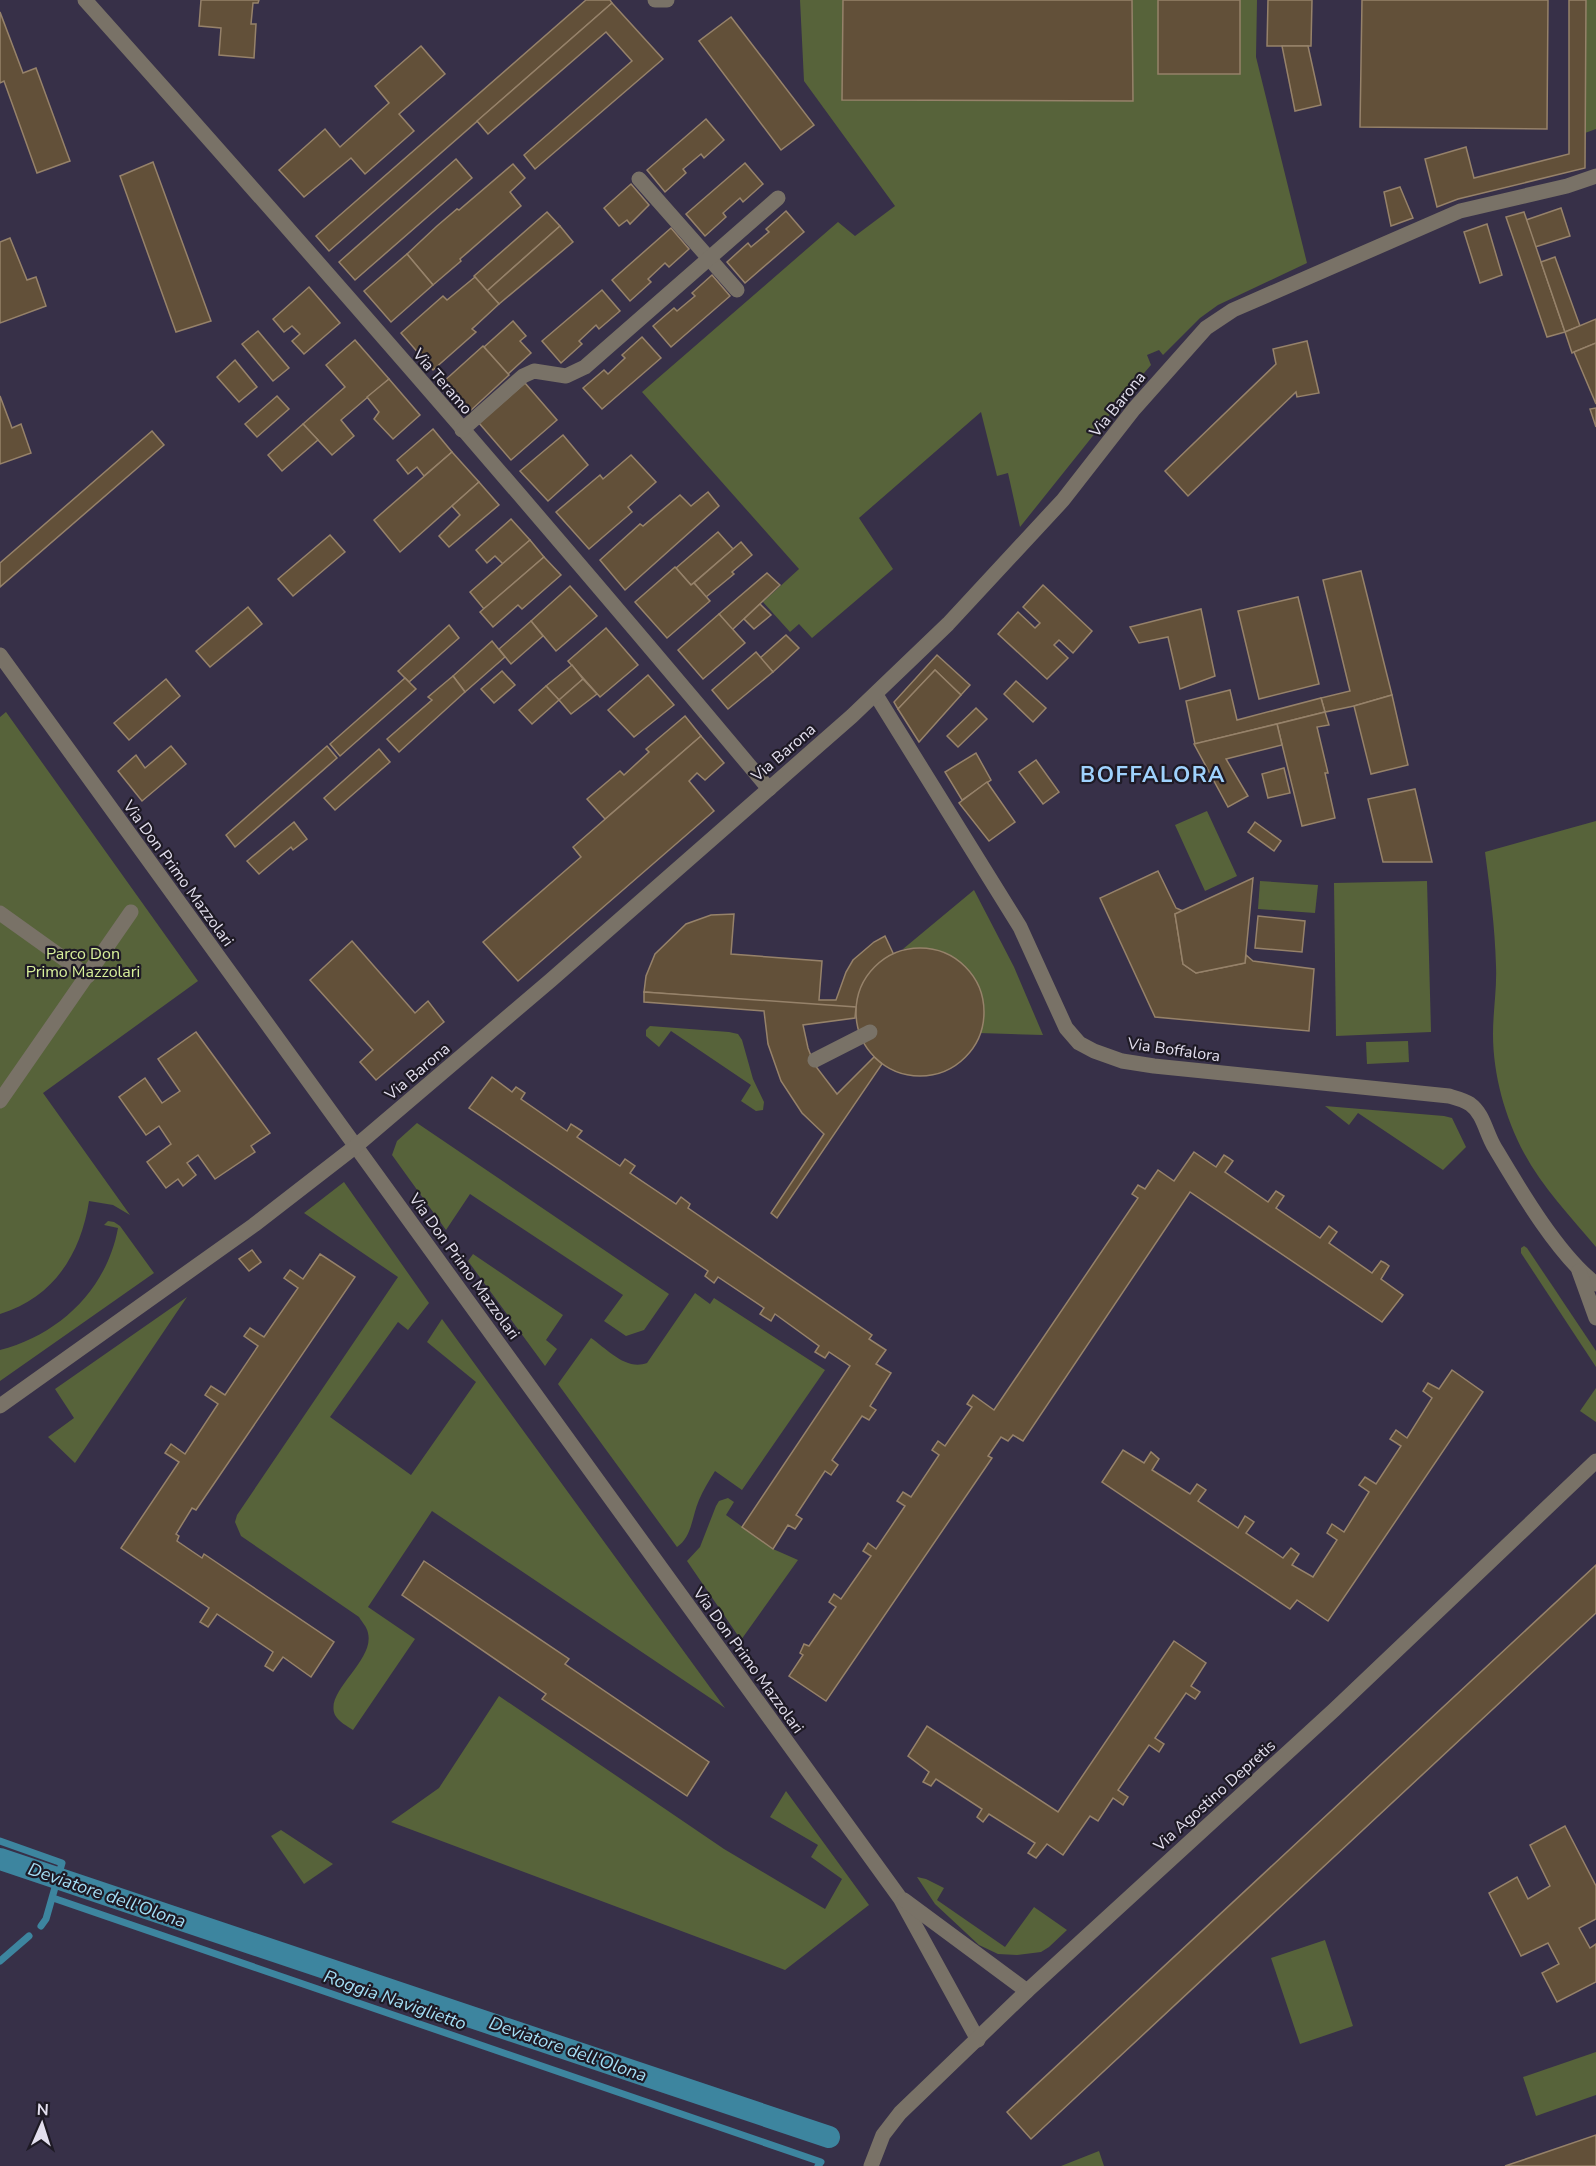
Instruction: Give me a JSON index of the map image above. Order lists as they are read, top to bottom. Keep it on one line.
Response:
{"streets":{"street":["Via Teramo","Via Barona","Via Don Primo Mazzolari","Via Boffalora","Via Agostino Depretis"]},"crossings":[["Via Teramo","Via Barona"],["Via Barona","Via Don Primo Mazzolari"],["Via Barona","Via Boffalora"],["Via Don Primo Mazzolari","Via Agostino Depretis"]],"districts":["BOFFALORA"],"water":["Deviatore dell'Olona","Roggia Naviglietto"],"parks":["Parco Don Primo Mazzolari"],"north":"top"}
